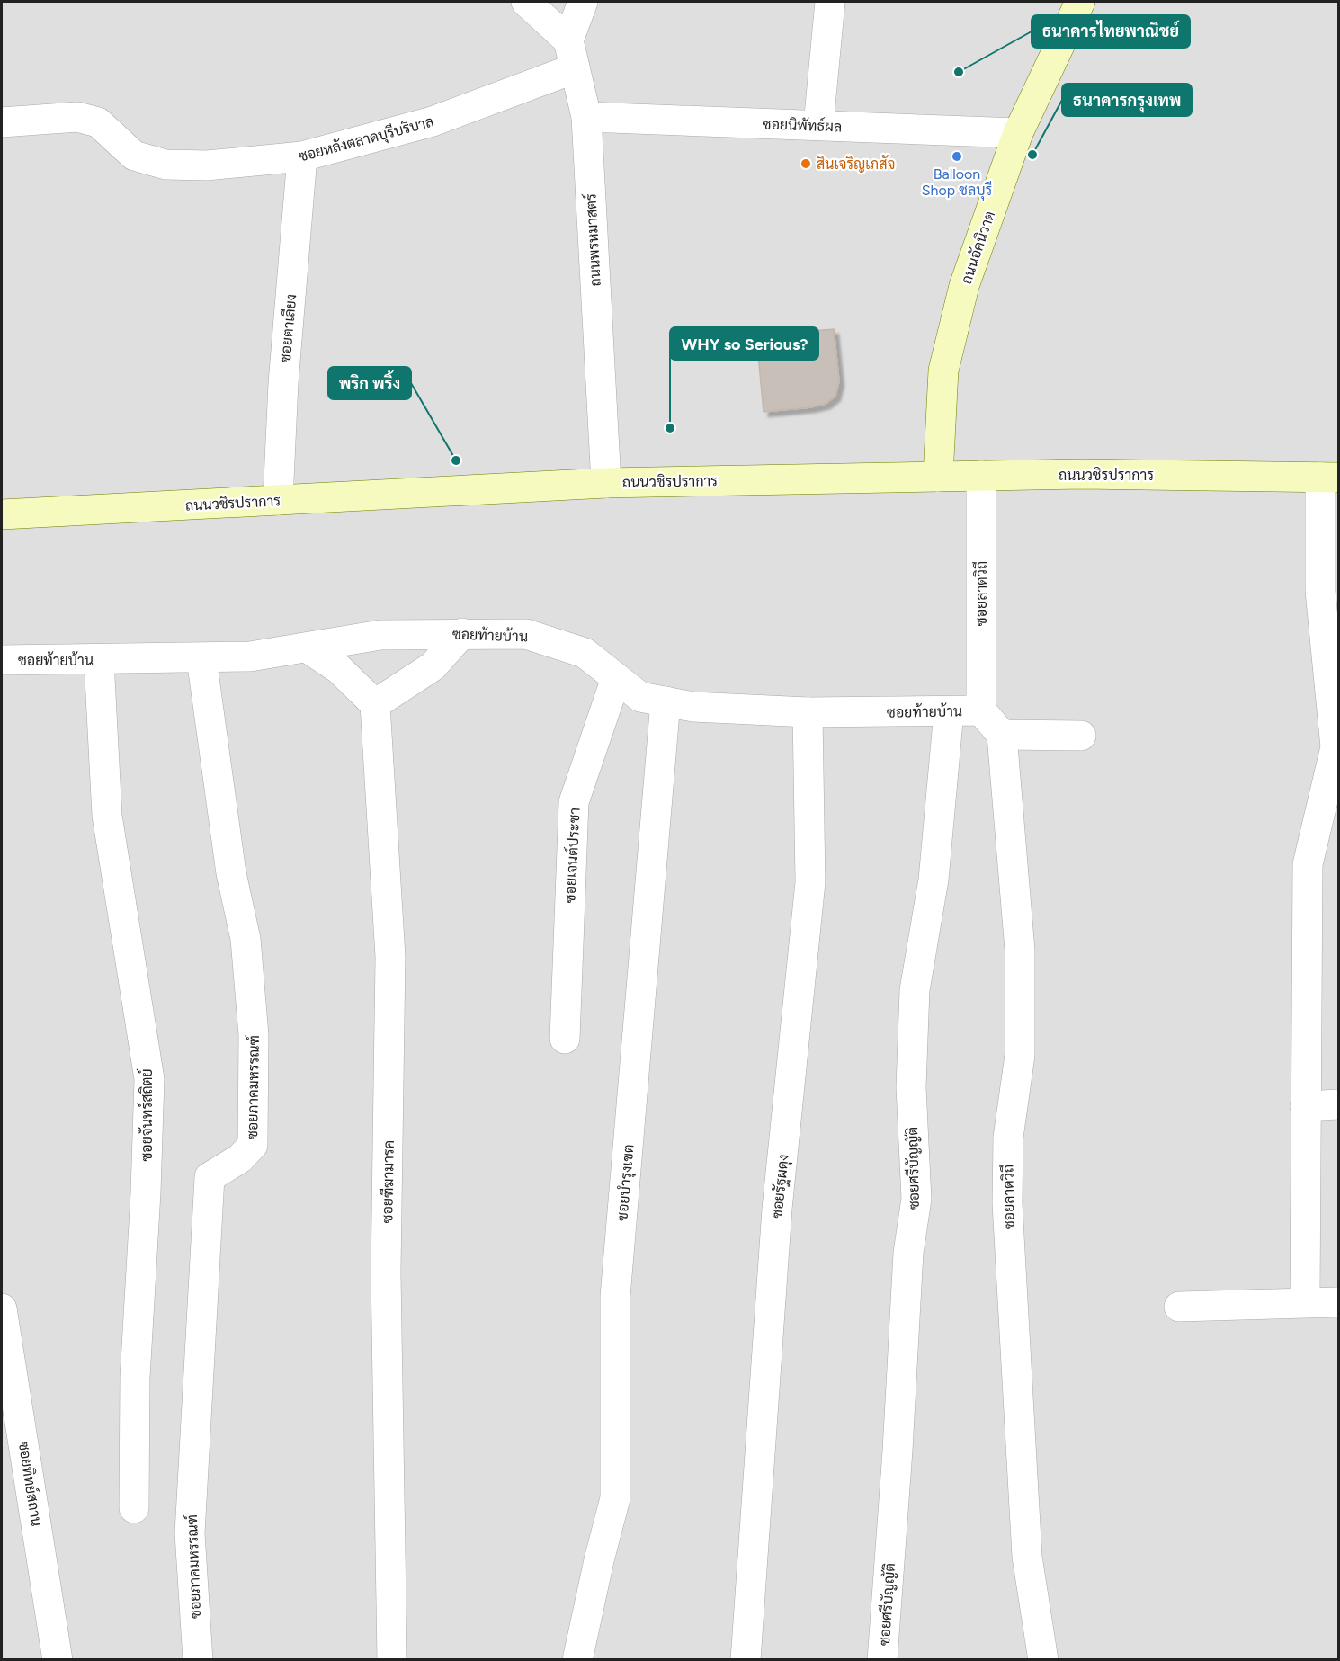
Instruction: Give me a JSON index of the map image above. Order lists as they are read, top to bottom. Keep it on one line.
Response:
{"streets":{"street":["ซอยนิพัทธ์ผล","ซอยหลังตลาดบุรีบริบาล","ถนนพรหมาสตร์","ถนนอัคนิวาต","ซอยตาเลียง","ถนนวชิรปราการ","ซอยลาดวิถี","ซอยท้ายบ้าน","ซอยเจนต์ประชา","ซอยภาคมหรรณฑ์","ซอยจันทร์สถิตย์","ซอยศรีบัญญัติ","ซอยฑีฆามารค","ซอยบำรุงเขต","ซอยรัฐผดุง","ซอยทิทย์สถาน"]},"crossings":[["ซอยนิพัทธ์ผล","ถนนพรหมาสตร์"],["ซอยนิพัทธ์ผล","ถนนอัคนิวาต"],["ซอยหลังตลาดบุรีบริบาล","ถนนพรหมาสตร์"],["ซอยหลังตลาดบุรีบริบาล","ซอยตาเลียง"],["ถนนพรหมาสตร์","ถนนวชิรปราการ"],["ถนนอัคนิวาต","ถนนวชิรปราการ"],["ซอยตาเลียง","ถนนวชิรปราการ"],["ถนนวชิรปราการ","ซอยลาดวิถี"],["ซอยลาดวิถี","ซอยท้ายบ้าน"],["ซอยท้ายบ้าน","ซอยเจนต์ประชา"],["ซอยท้ายบ้าน","ซอยภาคมหรรณฑ์"],["ซอยท้ายบ้าน","ซอยจันทร์สถิตย์"],["ซอยท้ายบ้าน","ซอยศรีบัญญัติ"],["ซอยท้ายบ้าน","ซอยบำรุงเขต"],["ซอยท้ายบ้าน","ซอยรัฐผดุง"]],"places":["ธนาคารไทยพาณิชย์","ธนาคารกรุงเทพ","Balloon Shop ชลบุรี","สินเจริญเภสัจ","WHY so Serious?","พริก พริ้ง"]}
